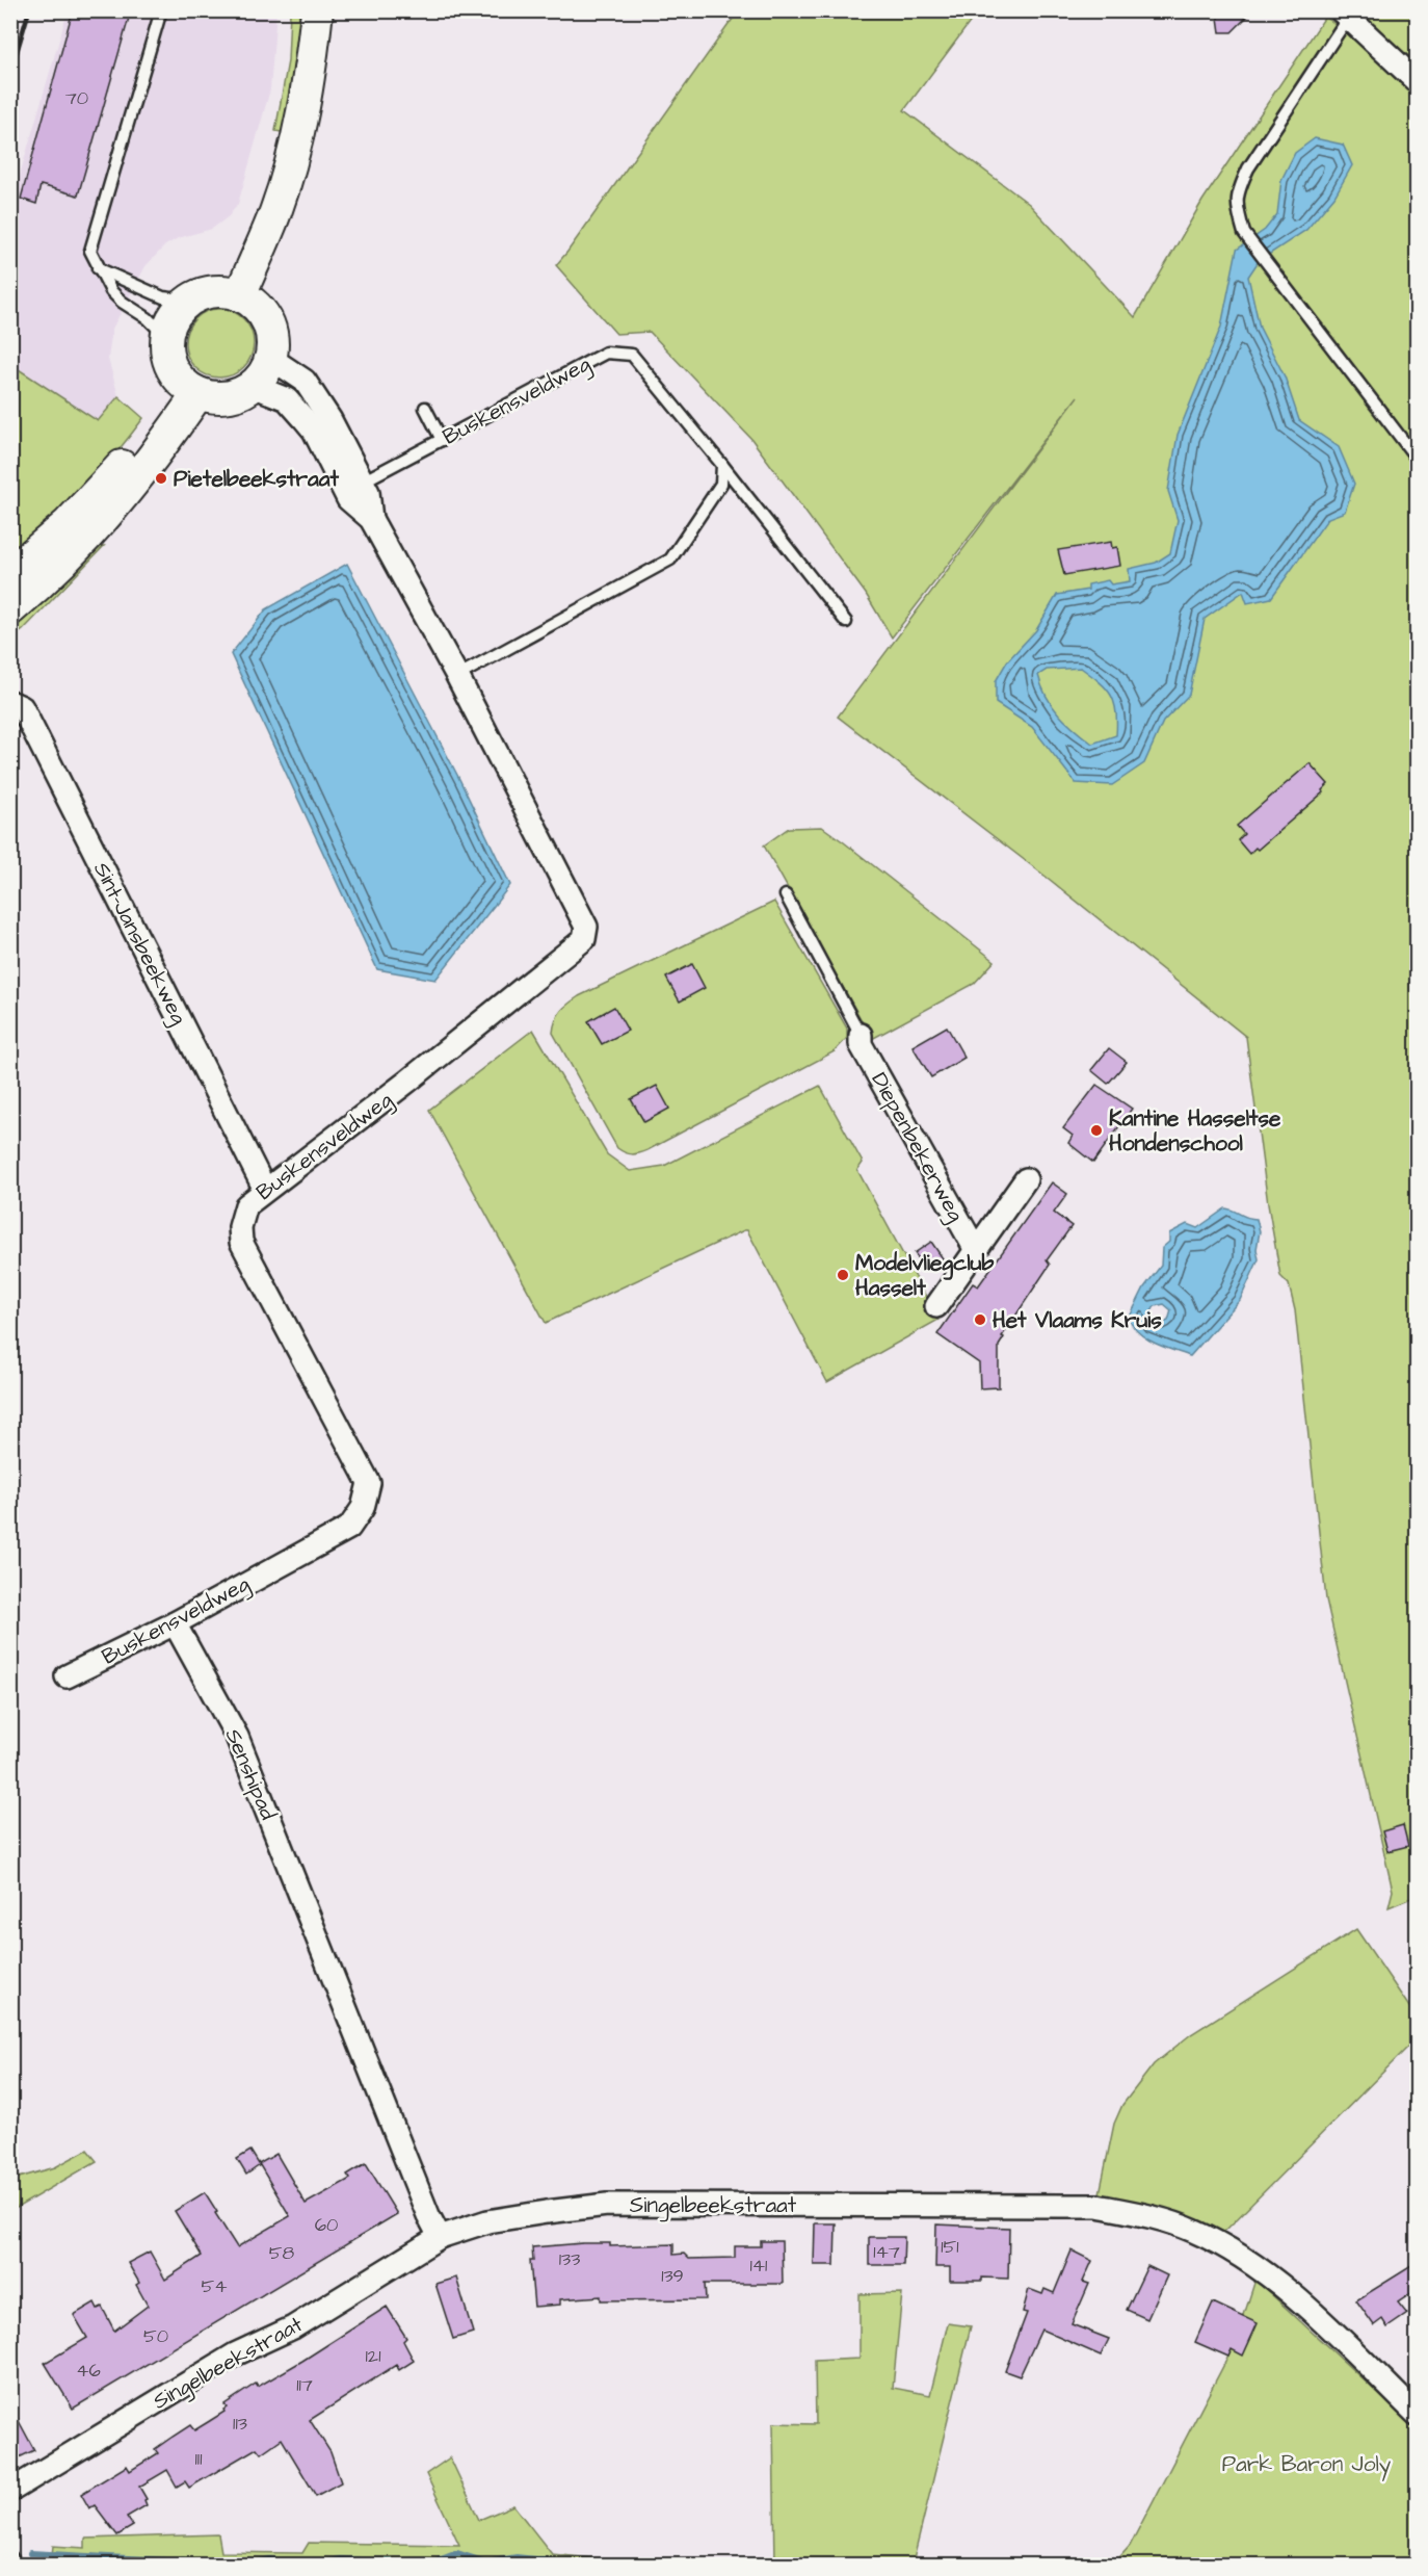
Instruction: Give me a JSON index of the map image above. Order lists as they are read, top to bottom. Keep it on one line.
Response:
{"streets":{"street":["Buskensveldweg","Sint-Jansbeekweg","Diepenbekerweg","Senshipad","Singelbeekstraat"]},"crossings":[["Buskensveldweg","Sint-Jansbeekweg"],["Buskensveldweg","Senshipad"],["Senshipad","Singelbeekstraat"]],"parks":["Park Baron Joly"],"places":["Pietelbeekstraat","Kantine Hasseltse Hondenschool","Modelvliegclub Hasselt","Het Vlaams Kruis"],"house_numbers":["70","60","151","147","58","133","141","139","54","50","121","46","117","113","111"]}
